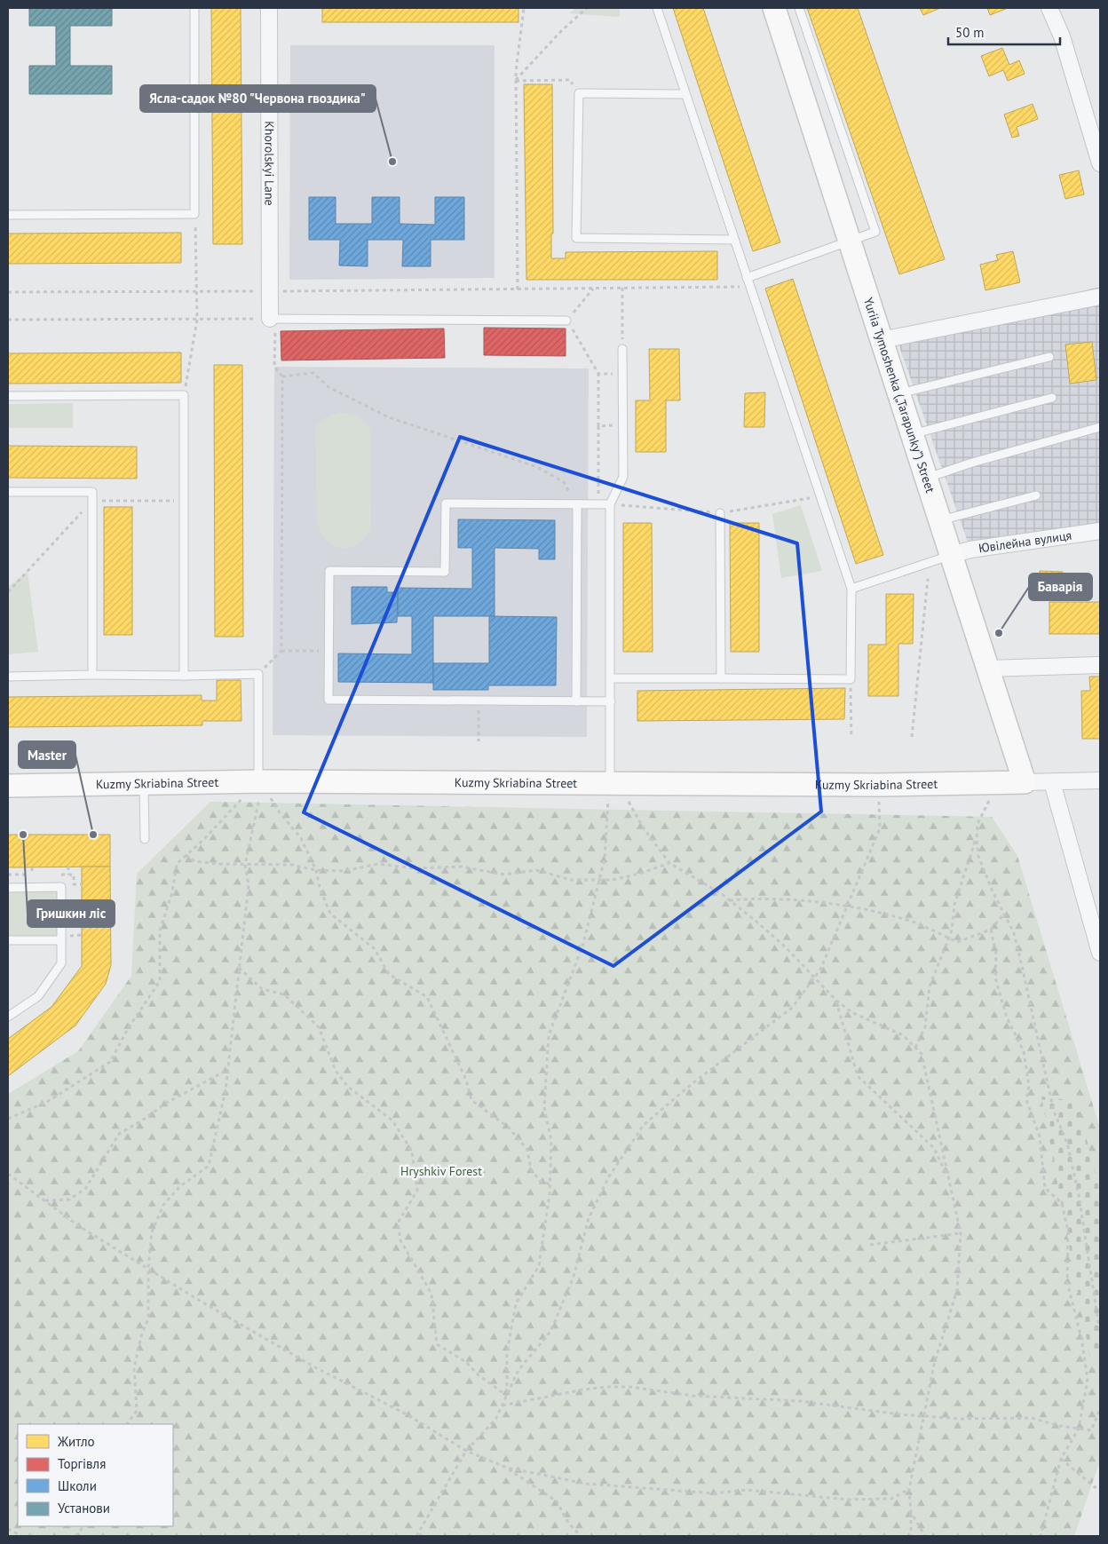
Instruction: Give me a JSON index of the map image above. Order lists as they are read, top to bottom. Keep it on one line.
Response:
{"streets":{"street":["Khorolskyi Lane","Yuriia Tymoshenka („Tarapunky”) Street","Ювілейна вулиця","Kuzmy Skriabina Street"]},"crossings":[["Yuriia Tymoshenka („Tarapunky”) Street","Ювілейна вулиця"],["Yuriia Tymoshenka („Tarapunky”) Street","Kuzmy Skriabina Street"]],"parks":["Hryshkiv Forest"],"places":["Ясла-садок №80 \"Червона гвоздика\"","Баварія","Гришкин ліс","Master"],"legend":["Житло","Торгівля","Школи","Установи"],"scale_bar":"50 m"}
